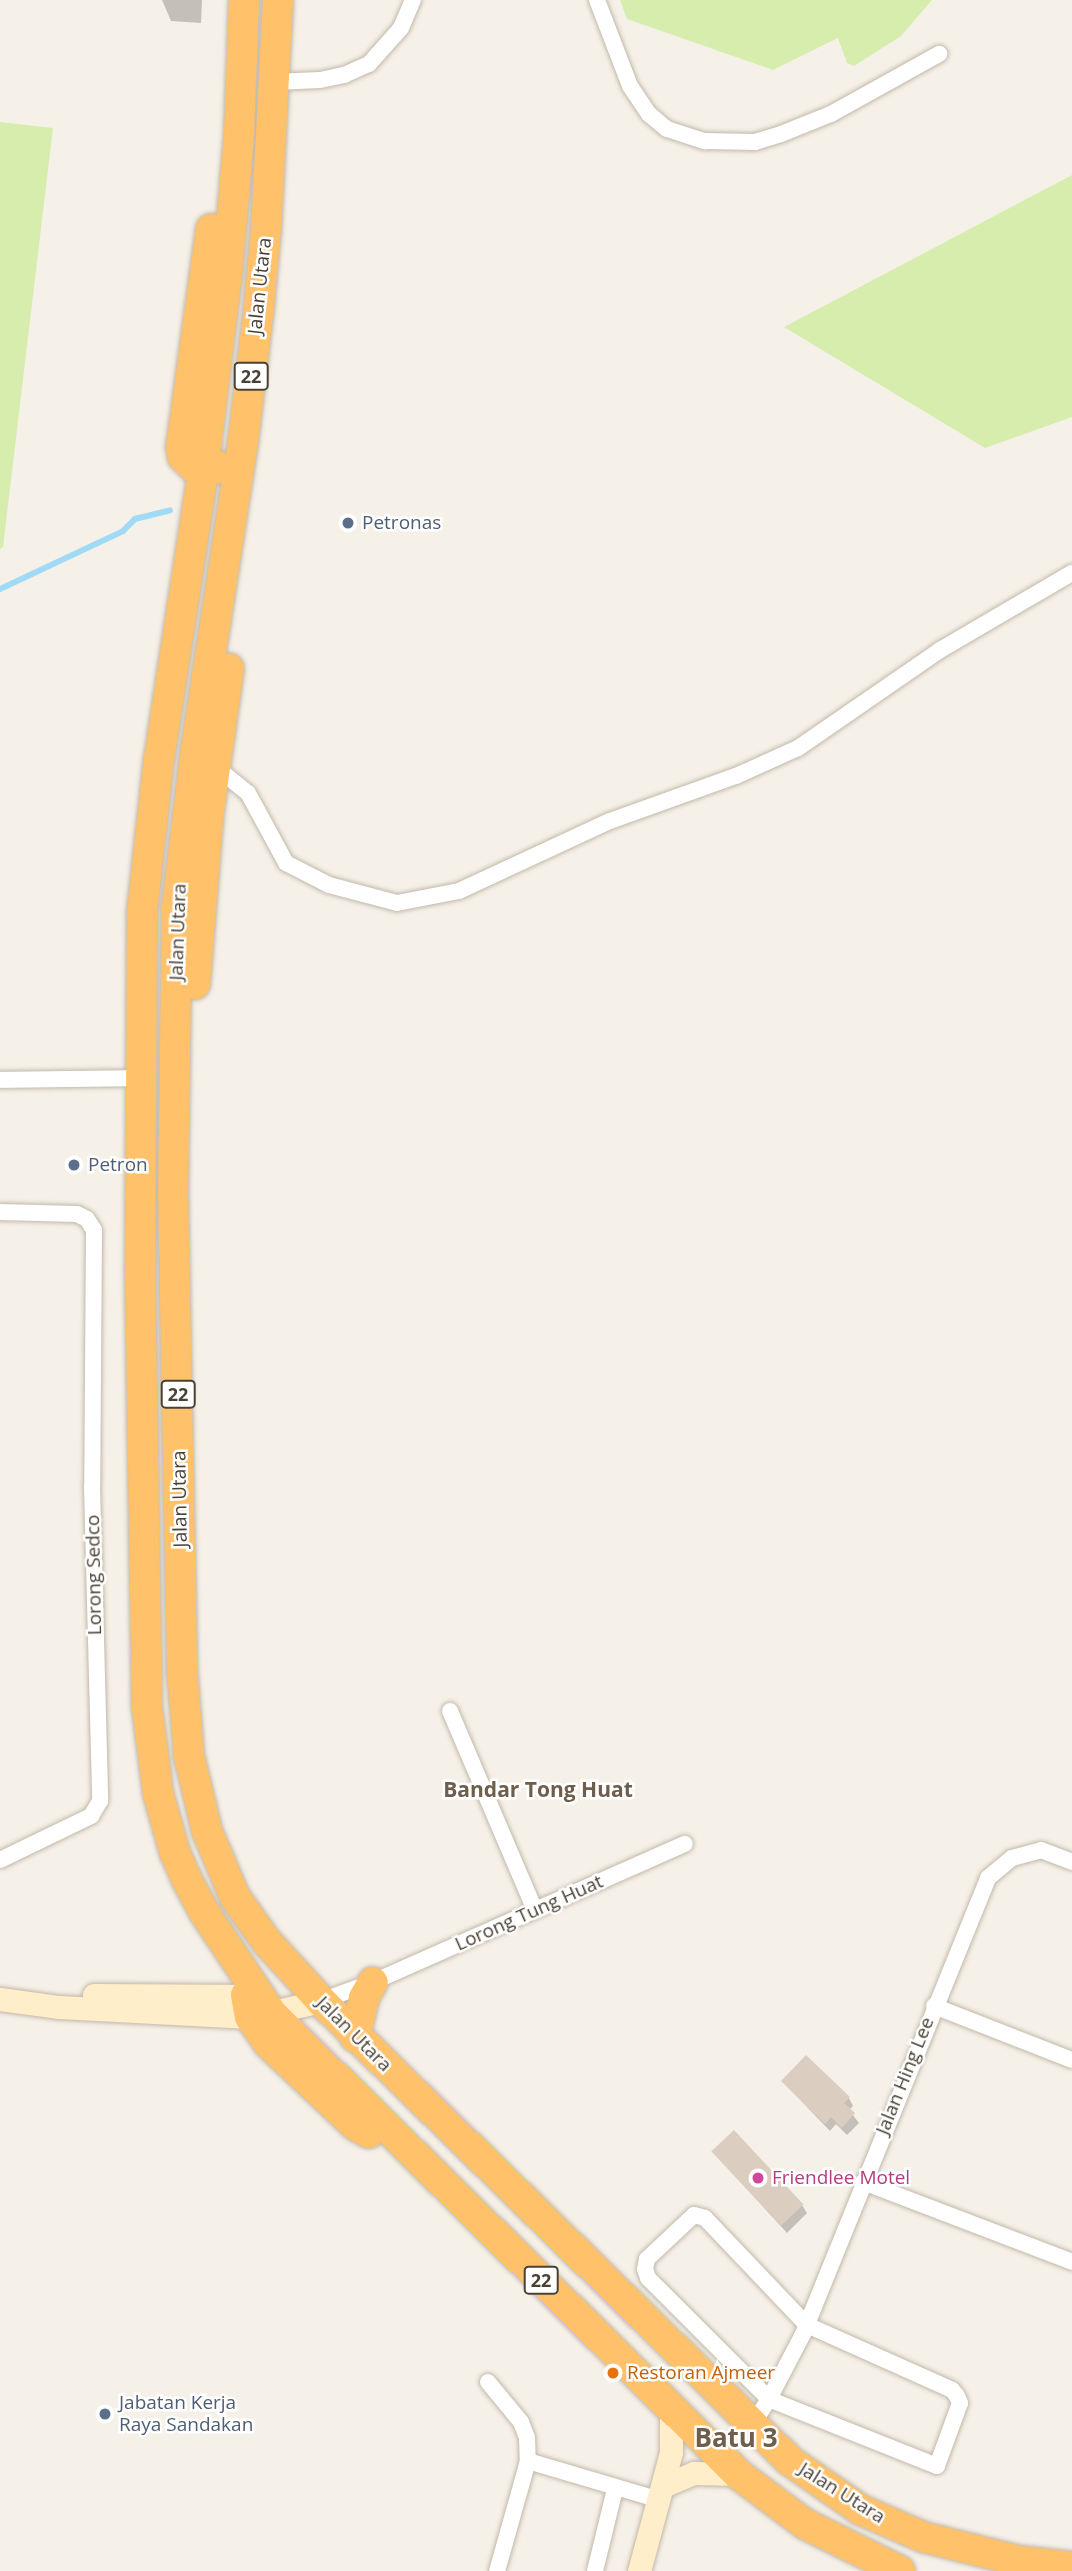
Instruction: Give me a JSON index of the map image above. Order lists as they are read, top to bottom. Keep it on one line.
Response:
{"streets":{"highway":["Jalan Utara","22"],"street":["Lorong Sedco","Lorong Tung Huat","Jalan Hing Lee"]},"crossings":[["Jalan Utara","Lorong Tung Huat"],["Jalan Utara","Jalan Hing Lee"]],"districts":["Bandar Tong Huat","Batu 3"],"places":["Petronas","Petron","Friendlee Motel","Restoran Ajmeer","Jabatan Kerja Raya Sandakan"]}
